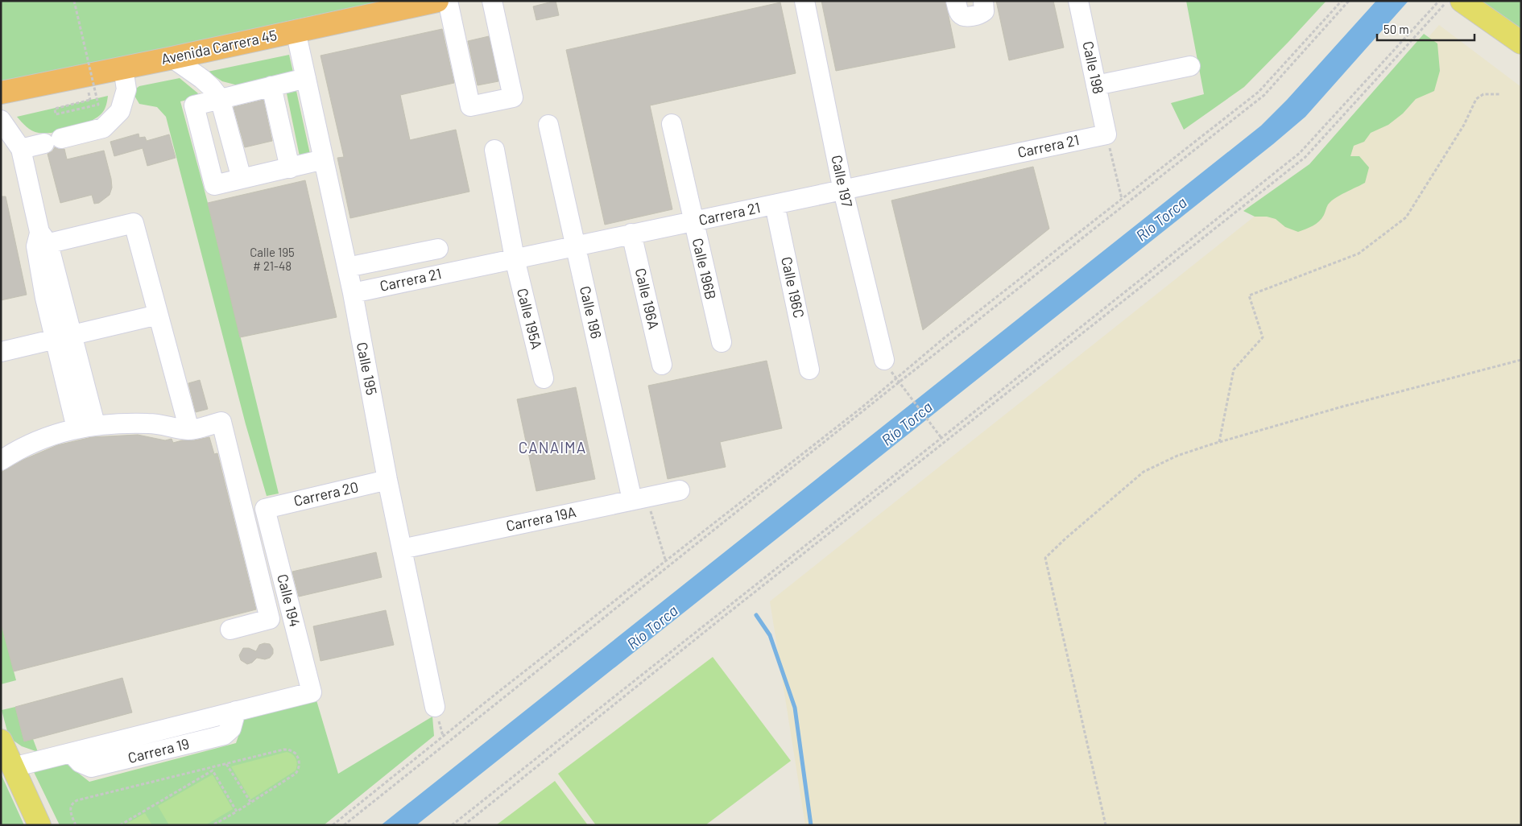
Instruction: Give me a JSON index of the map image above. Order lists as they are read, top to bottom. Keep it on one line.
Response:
{"streets":{"highway":["Avenida Carrera 45"],"street":["Calle 198","Carrera 21","Calle 197","Calle 196B","Calle 196C","Calle 196A","Calle 196","Calle 195A","Calle 195","Carrera 20","Carrera 19A","Calle 194","Carrera 19"]},"crossings":[["Avenida Carrera 45","Calle 195"],["Calle 198","Carrera 21"],["Carrera 21","Calle 197"],["Carrera 21","Calle 196B"],["Carrera 21","Calle 196C"],["Carrera 21","Calle 196A"],["Carrera 21","Calle 196"],["Carrera 21","Calle 195A"],["Carrera 21","Calle 195"],["Calle 196","Carrera 19A"],["Calle 195","Carrera 20"],["Calle 195","Carrera 19A"],["Carrera 20","Calle 194"],["Calle 194","Carrera 19"]],"districts":["CANAIMA"],"water":["Río Torca"],"house_numbers":["Calle 195 # 21-48"],"scale_bar":"50 m"}
